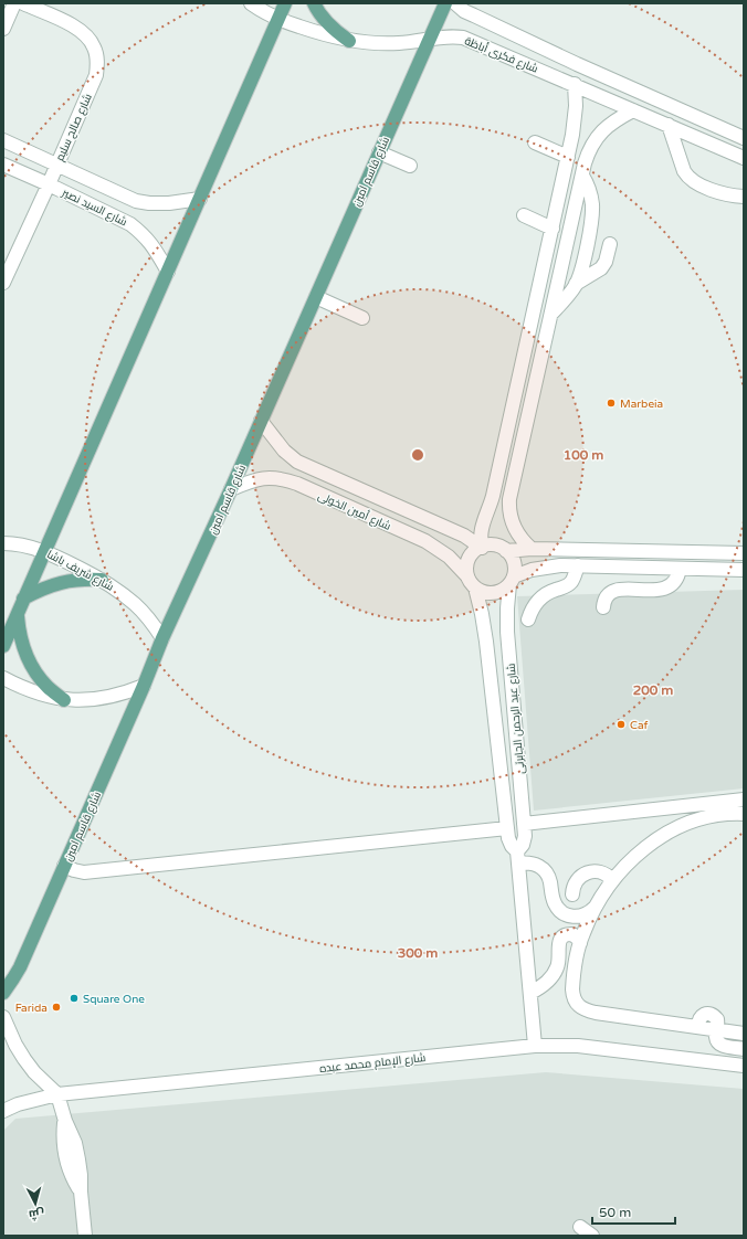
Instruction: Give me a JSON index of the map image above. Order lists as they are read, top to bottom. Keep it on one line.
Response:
{"streets":{"main road":["شارع قاسم امين"],"street":["شارع فكرى أباظة","شارع صالح سليم","شارع السيد نصير","شارع أمين الخولى","شارع شريف باشا","شارع عبد الرحمن الجابرتى","شارع الإمام محمد عبده"]},"crossings":[["شارع فكرى أباظة","شارع قاسم امين"],["شارع صالح سليم","شارع السيد نصير"],["شارع قاسم امين","شارع أمين الخولى"],["شارع قاسم امين","شارع شريف باشا"],["شارع أمين الخولى","شارع عبد الرحمن الجابرتى"],["شارع عبد الرحمن الجابرتى","شارع الإمام محمد عبده"]],"places":["Marbeia","Caf","Square One","Farida"],"scale_bar":"50 m","north":"bottom","rings":["100 m","200 m","300 m"]}
